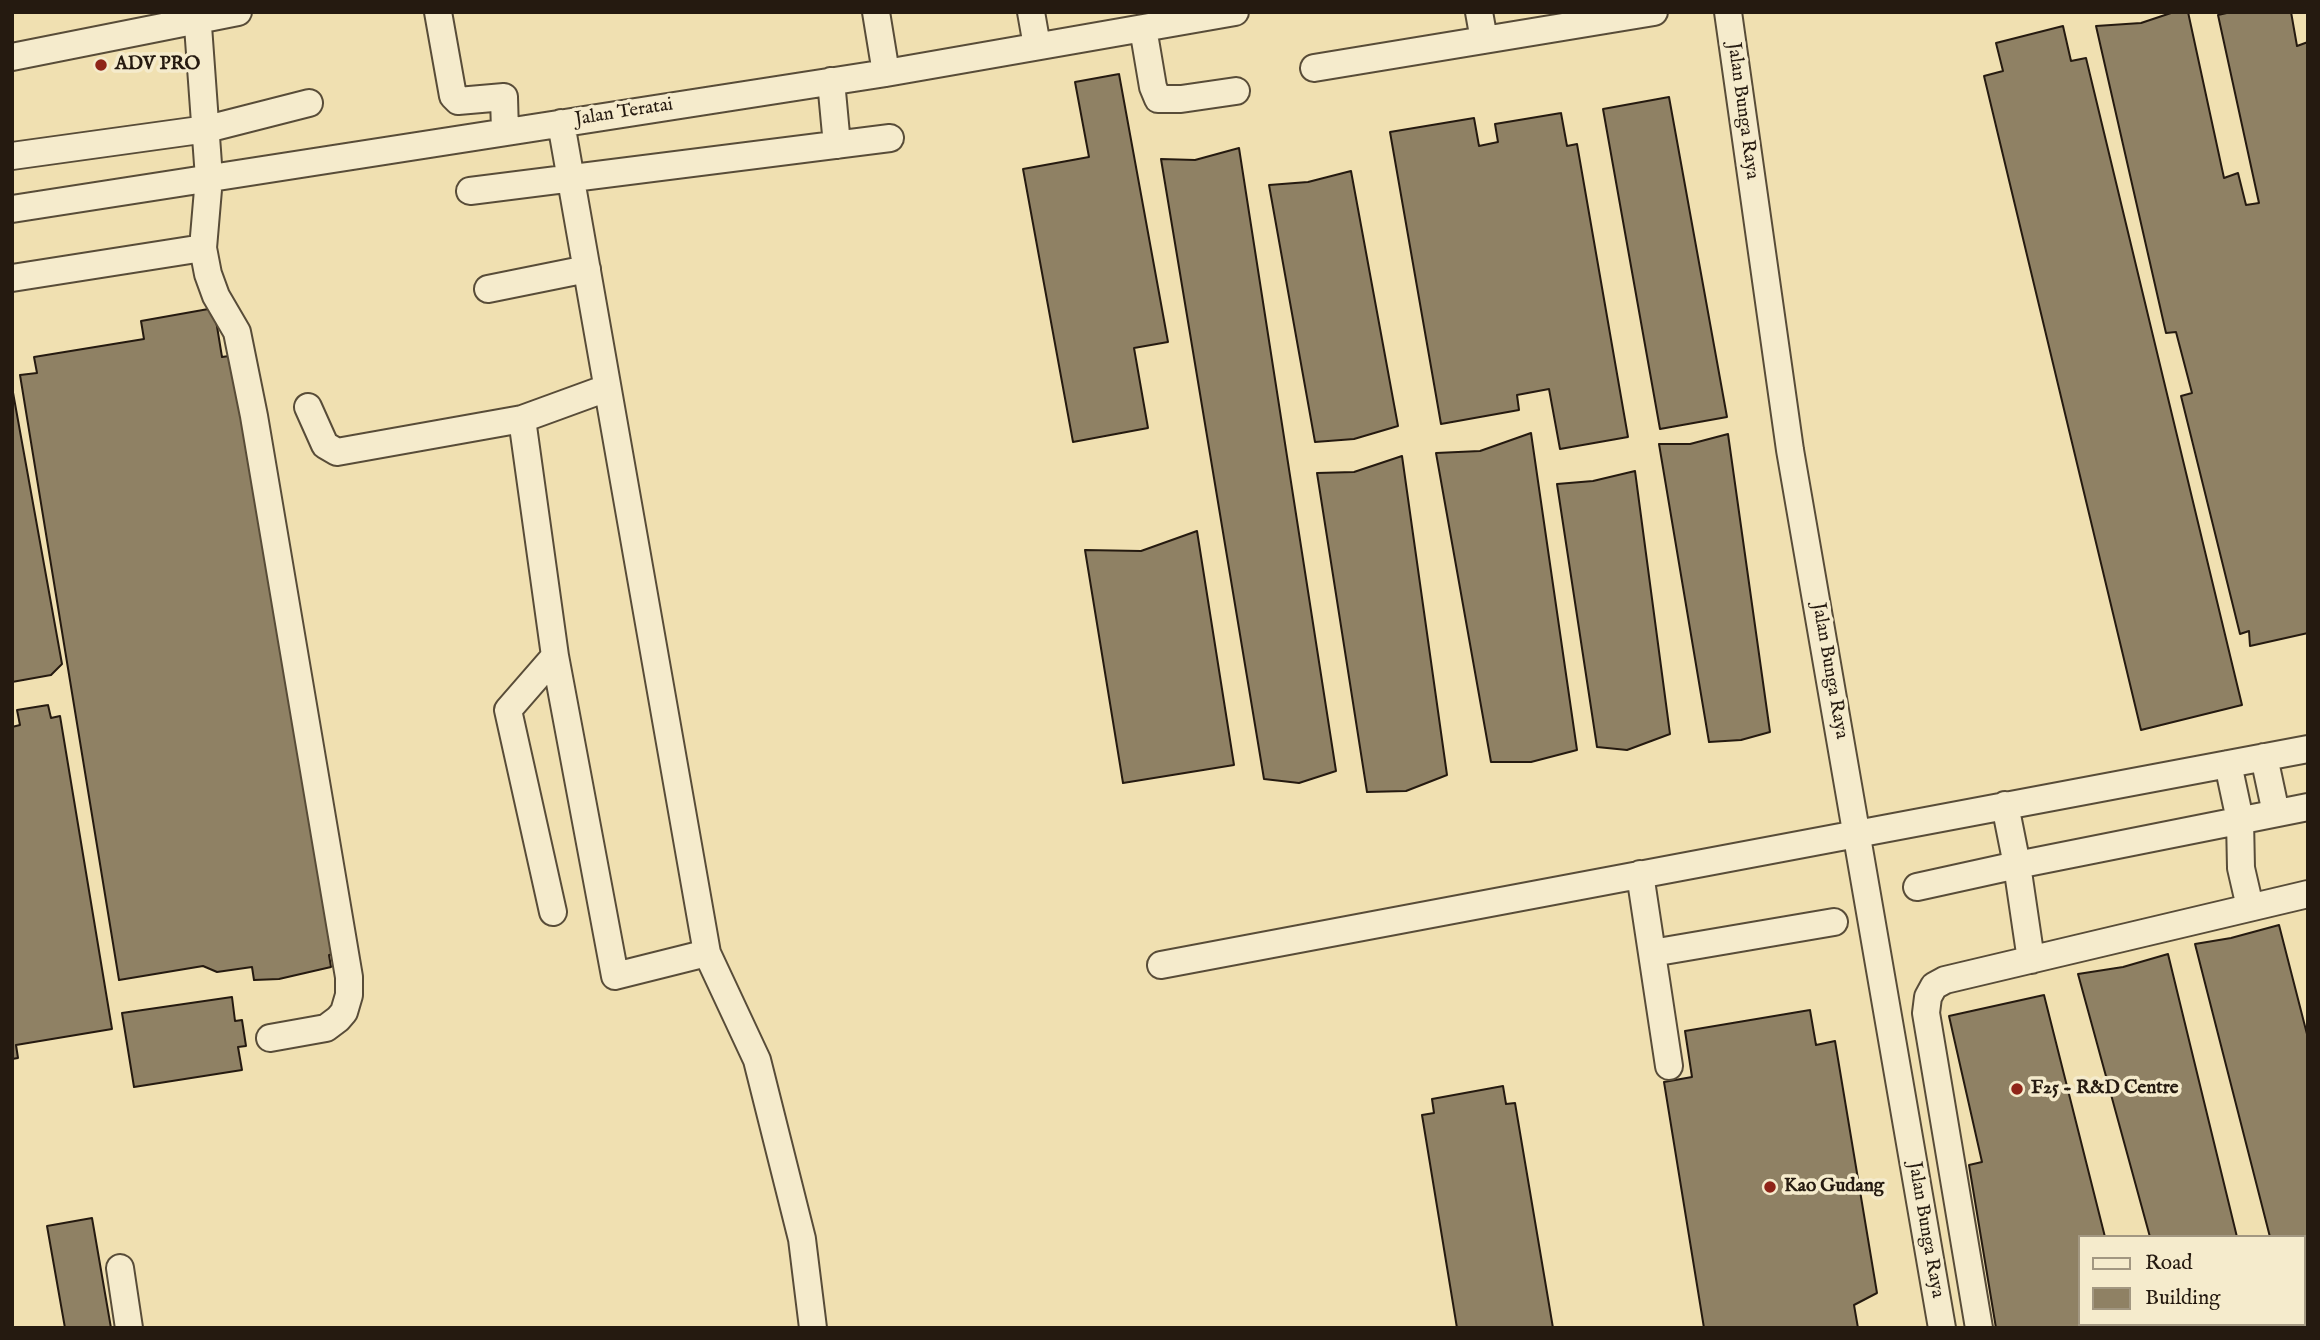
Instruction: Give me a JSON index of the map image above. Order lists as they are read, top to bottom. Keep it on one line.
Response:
{"streets":{"street":["Jalan Bunga Raya","Jalan Teratai"]},"places":["ADV PRO","F25 - R&D Centre","Kao Gudang"],"legend":["Road","Building"]}
